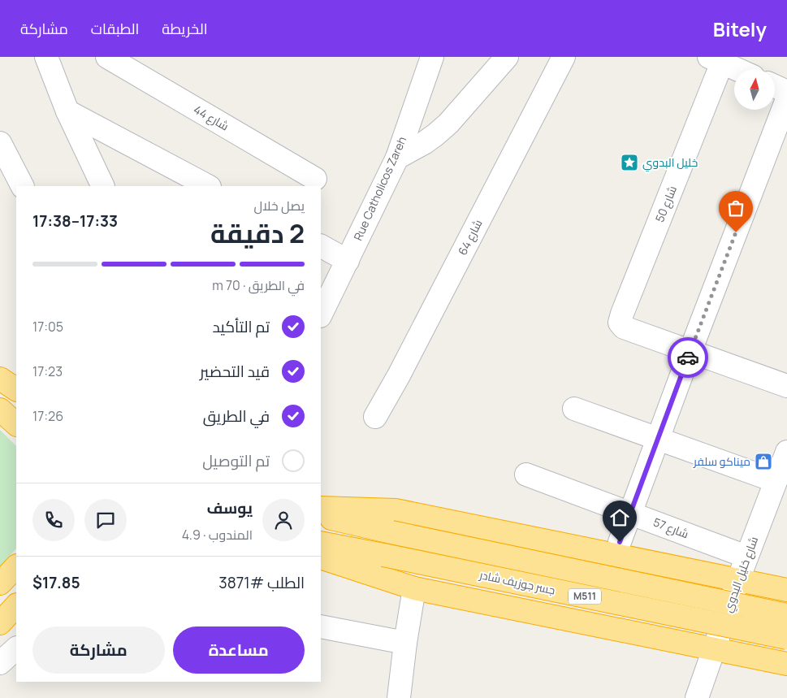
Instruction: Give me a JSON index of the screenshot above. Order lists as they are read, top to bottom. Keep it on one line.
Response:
{"streets":{"highway":["جسر جوزيف شادر","M511"],"street":["شارع 44","Rue Catholicos Zareh","شارع 50","شارع 64","شارع 57","شارع خليل البدوي"]},"crossings":[["شارع 57","شارع خليل البدوي"]],"places":{"place":["خليل البدوي"],"shop":["ميناكو سلفر"]},"north":"top","page":{"header":"Bitely","nav":["الخريطة","الطبقات","مشاركة"],"heading":["2 دقيقة","يصل خلال","17:33–17:38"],"panel":["يوسف","المندوب · 4.9","الطلب #3871","$17.85"],"bar":"في الطريق · 70 m","list":[["تم التأكيد","17:05"],["قيد التحضير","17:23"],["في الطريق","17:26"],"تم التوصيل"],"buttons":["مساعدة","مشاركة"]}}
